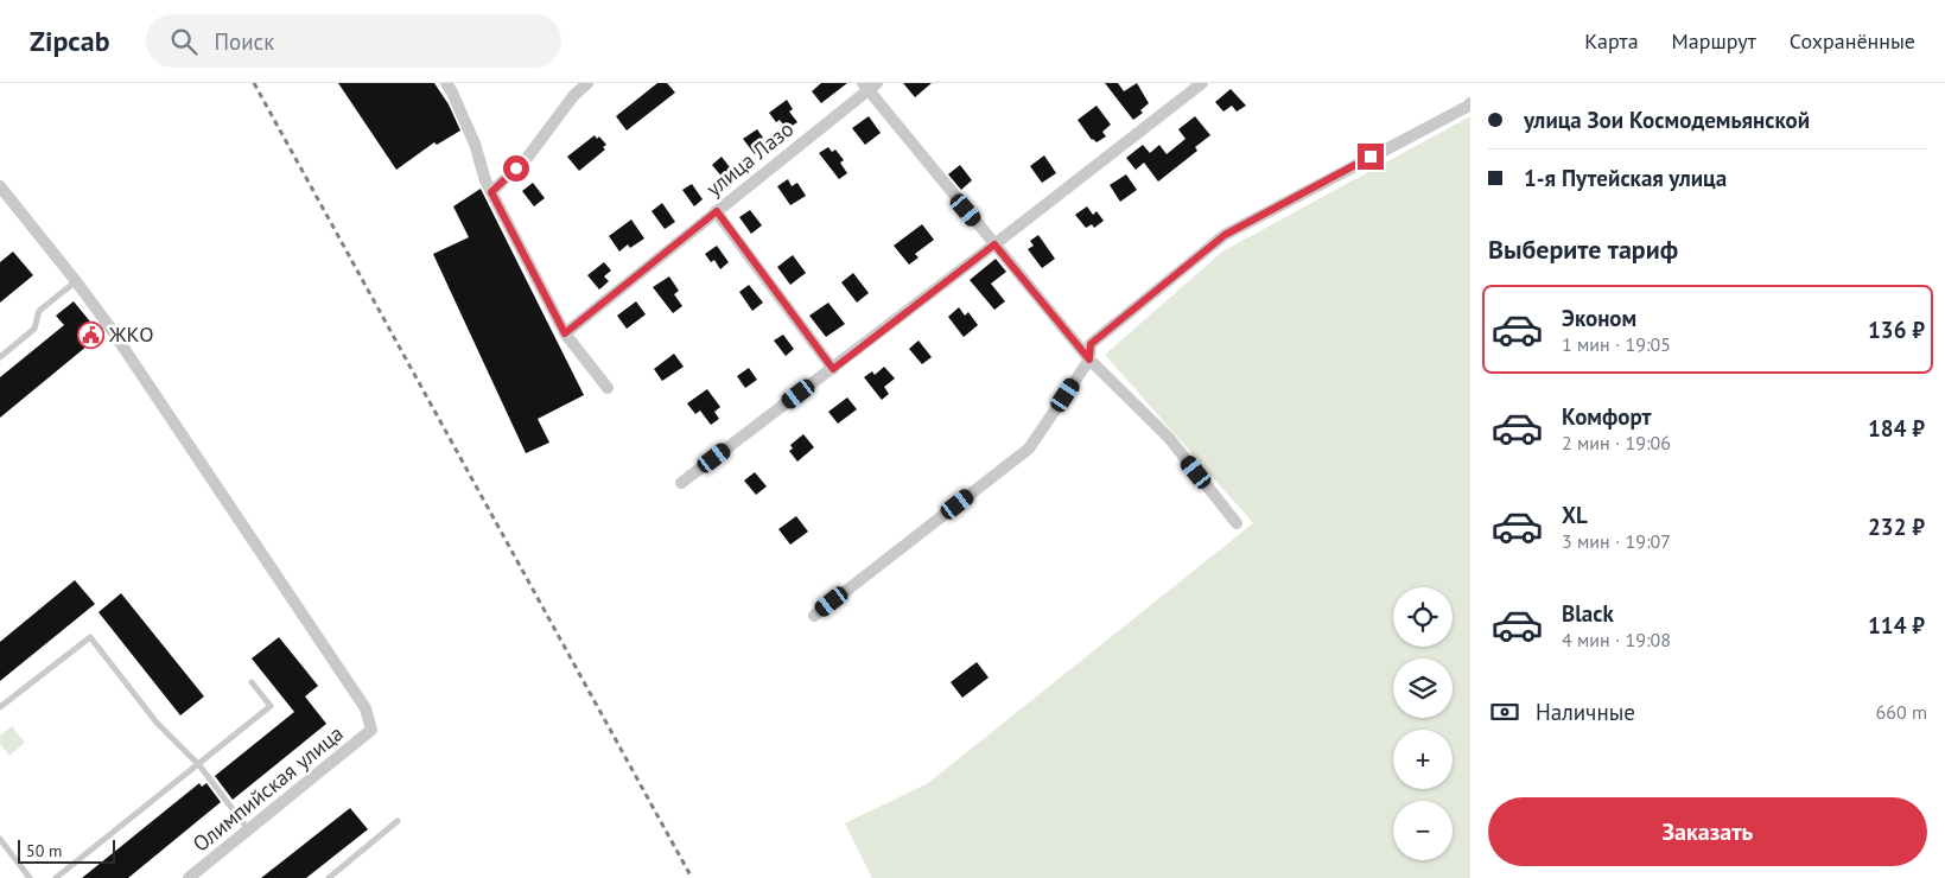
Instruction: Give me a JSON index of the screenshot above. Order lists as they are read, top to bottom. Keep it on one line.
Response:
{"streets":{"street":["улица Лазо","Олимпийская улица"]},"places":{"public building":["ЖКО"]},"scale_bar":"50 m","page":{"header":"Zipcab","search":"Поиск","nav":["Карта","Маршрут","Сохранённые"],"banner":["улица Зои Космодемьянской","1-я Путейская улица"],"heading":"Выберите тариф","list":[{"name":"Эконом","note":"1 мин · 19:05","value":"136 ₽"},{"name":"Комфорт","note":"2 мин · 19:06","value":"184 ₽"},{"name":"XL","note":"3 мин · 19:07","value":"232 ₽"},{"name":"Black","note":"4 мин · 19:08","value":"114 ₽"}],"map_buttons":["+","−"],"pay":["Наличные","660 m"],"buttons":"Заказать","scale":"50 m"}}
